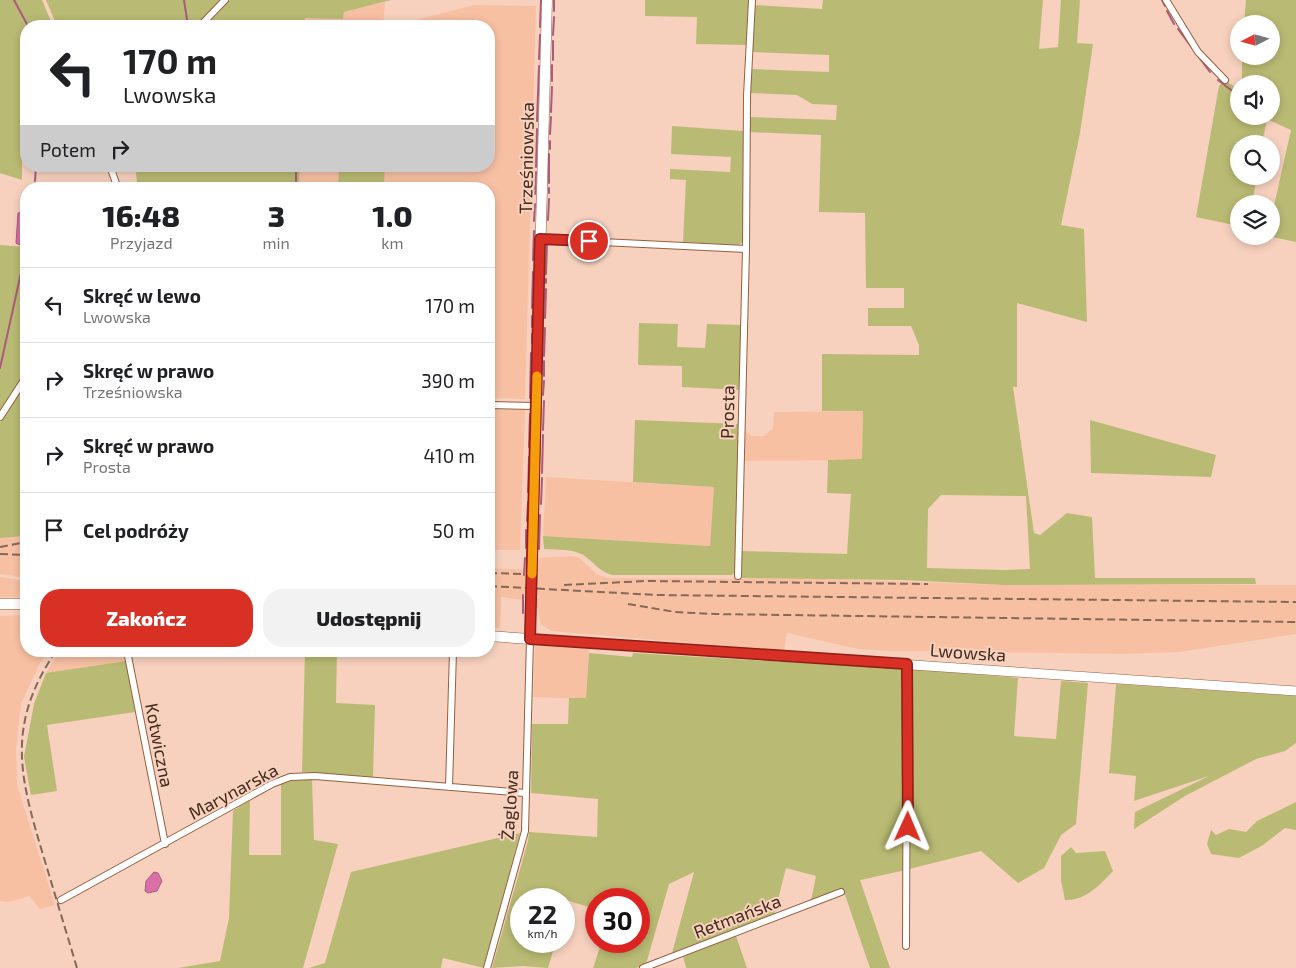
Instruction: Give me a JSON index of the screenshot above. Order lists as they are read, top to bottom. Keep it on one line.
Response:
{"streets":{"main road":["Trześniowska","Lwowska"],"street":["Prosta","Kotwiczna","Marynarska","Żaglowa","Retmańska"]},"crossings":[["Trześniowska","Lwowska"],["Trześniowska","Żaglowa"],["Lwowska","Żaglowa"],["Kotwiczna","Marynarska"],["Marynarska","Żaglowa"]],"north":"left","page":{"turn":["170 m","Lwowska"],"then":"Potem","eta":["16:48","Przyjazd","3","min","1.0","km"],"list":[{"name":"Skręć w lewo","note":"Lwowska","value":"170 m"},{"name":"Skręć w prawo","note":"Trześniowska","value":"390 m"},{"name":"Skręć w prawo","note":"Prosta","value":"410 m"},{"name":"Cel podróży","value":"50 m"}],"buttons":["Zakończ","Udostępnij"],"speed":"22 km/h","limit":"30"}}
